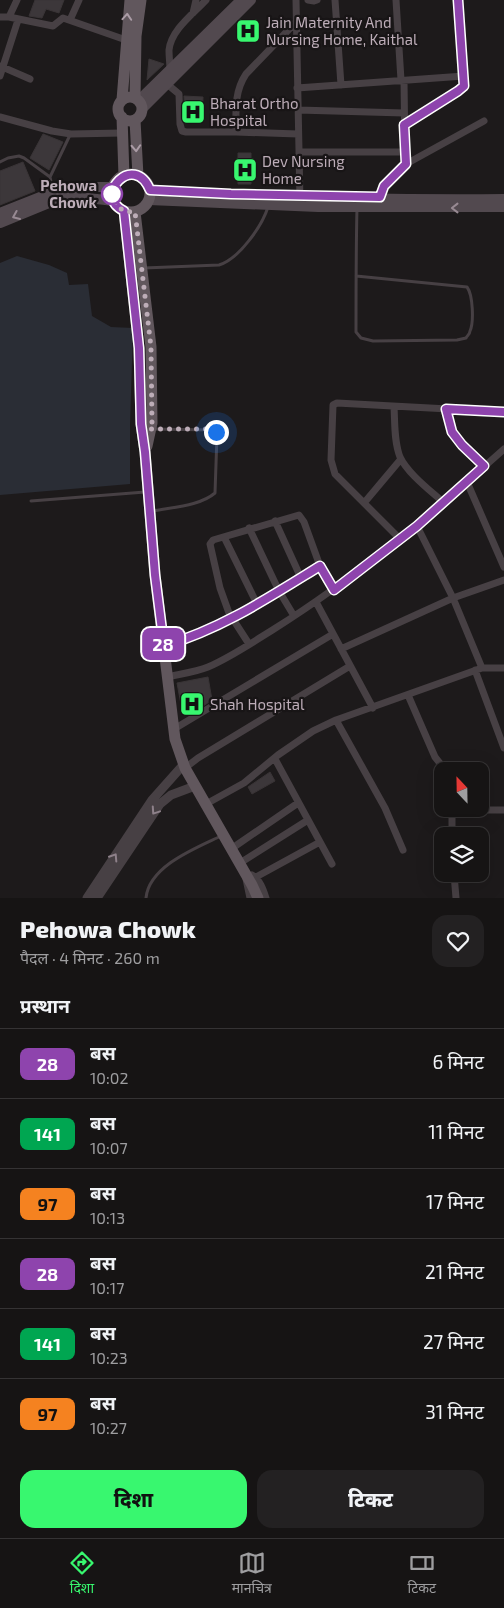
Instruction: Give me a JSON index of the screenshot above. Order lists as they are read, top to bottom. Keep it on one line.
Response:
{"places":{"hospital":["Jain Maternity And Nursing Home, Kaithal","Bharat Ortho Hospital","Dev Nursing Home","Shah Hospital"],"other":["Pehowa Chowk"]},"lines":["bus line 28"],"north":"top","page":{"on_map":"28","heading":[["Pehowa Chowk","पैदल · 4 मिनट · 260 m"],"प्रस्थान"],"list":[{"mark":"28","name":"बस","note":"10:02","value":"6 मिनट"},{"mark":"141","name":"बस","note":"10:07","value":"11 मिनट"},{"mark":"97","name":"बस","note":"10:13","value":"17 मिनट"},{"mark":"28","name":"बस","note":"10:17","value":"21 मिनट"},{"mark":"141","name":"बस","note":"10:23","value":"27 मिनट"},{"mark":"97","name":"बस","note":"10:27","value":"31 मिनट"}],"buttons":["दिशा","टिकट"],"tabs":["दिशा","मानचित्र","टिकट"]}}
